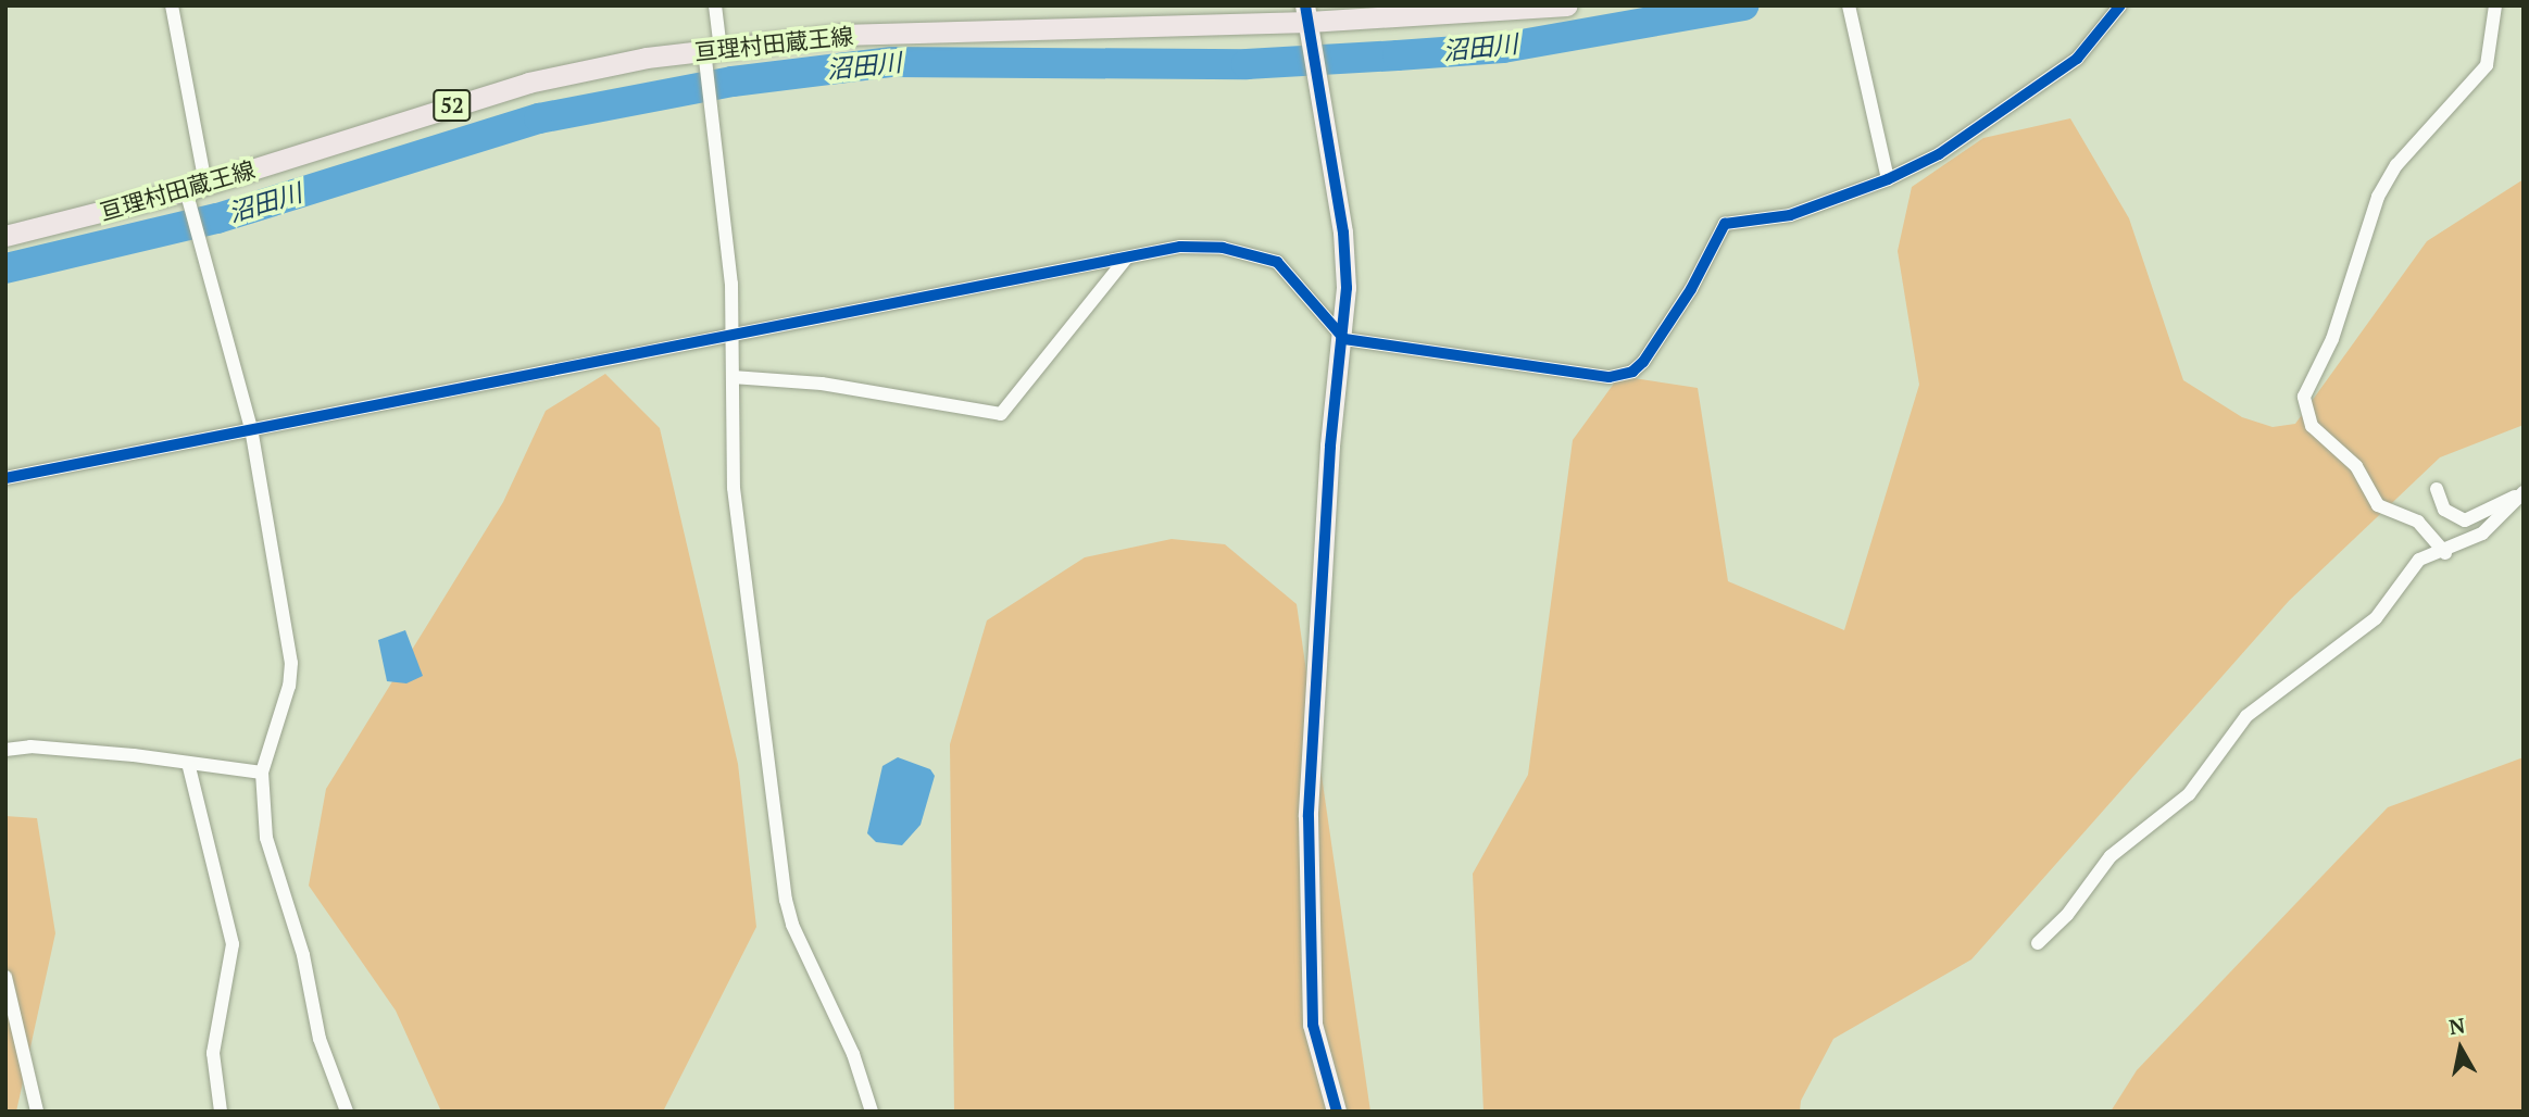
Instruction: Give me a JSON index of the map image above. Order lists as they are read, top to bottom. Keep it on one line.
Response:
{"streets":{"main road":["亘理村田蔵王線","52"]},"water":["沼田川"],"north":"top"}
